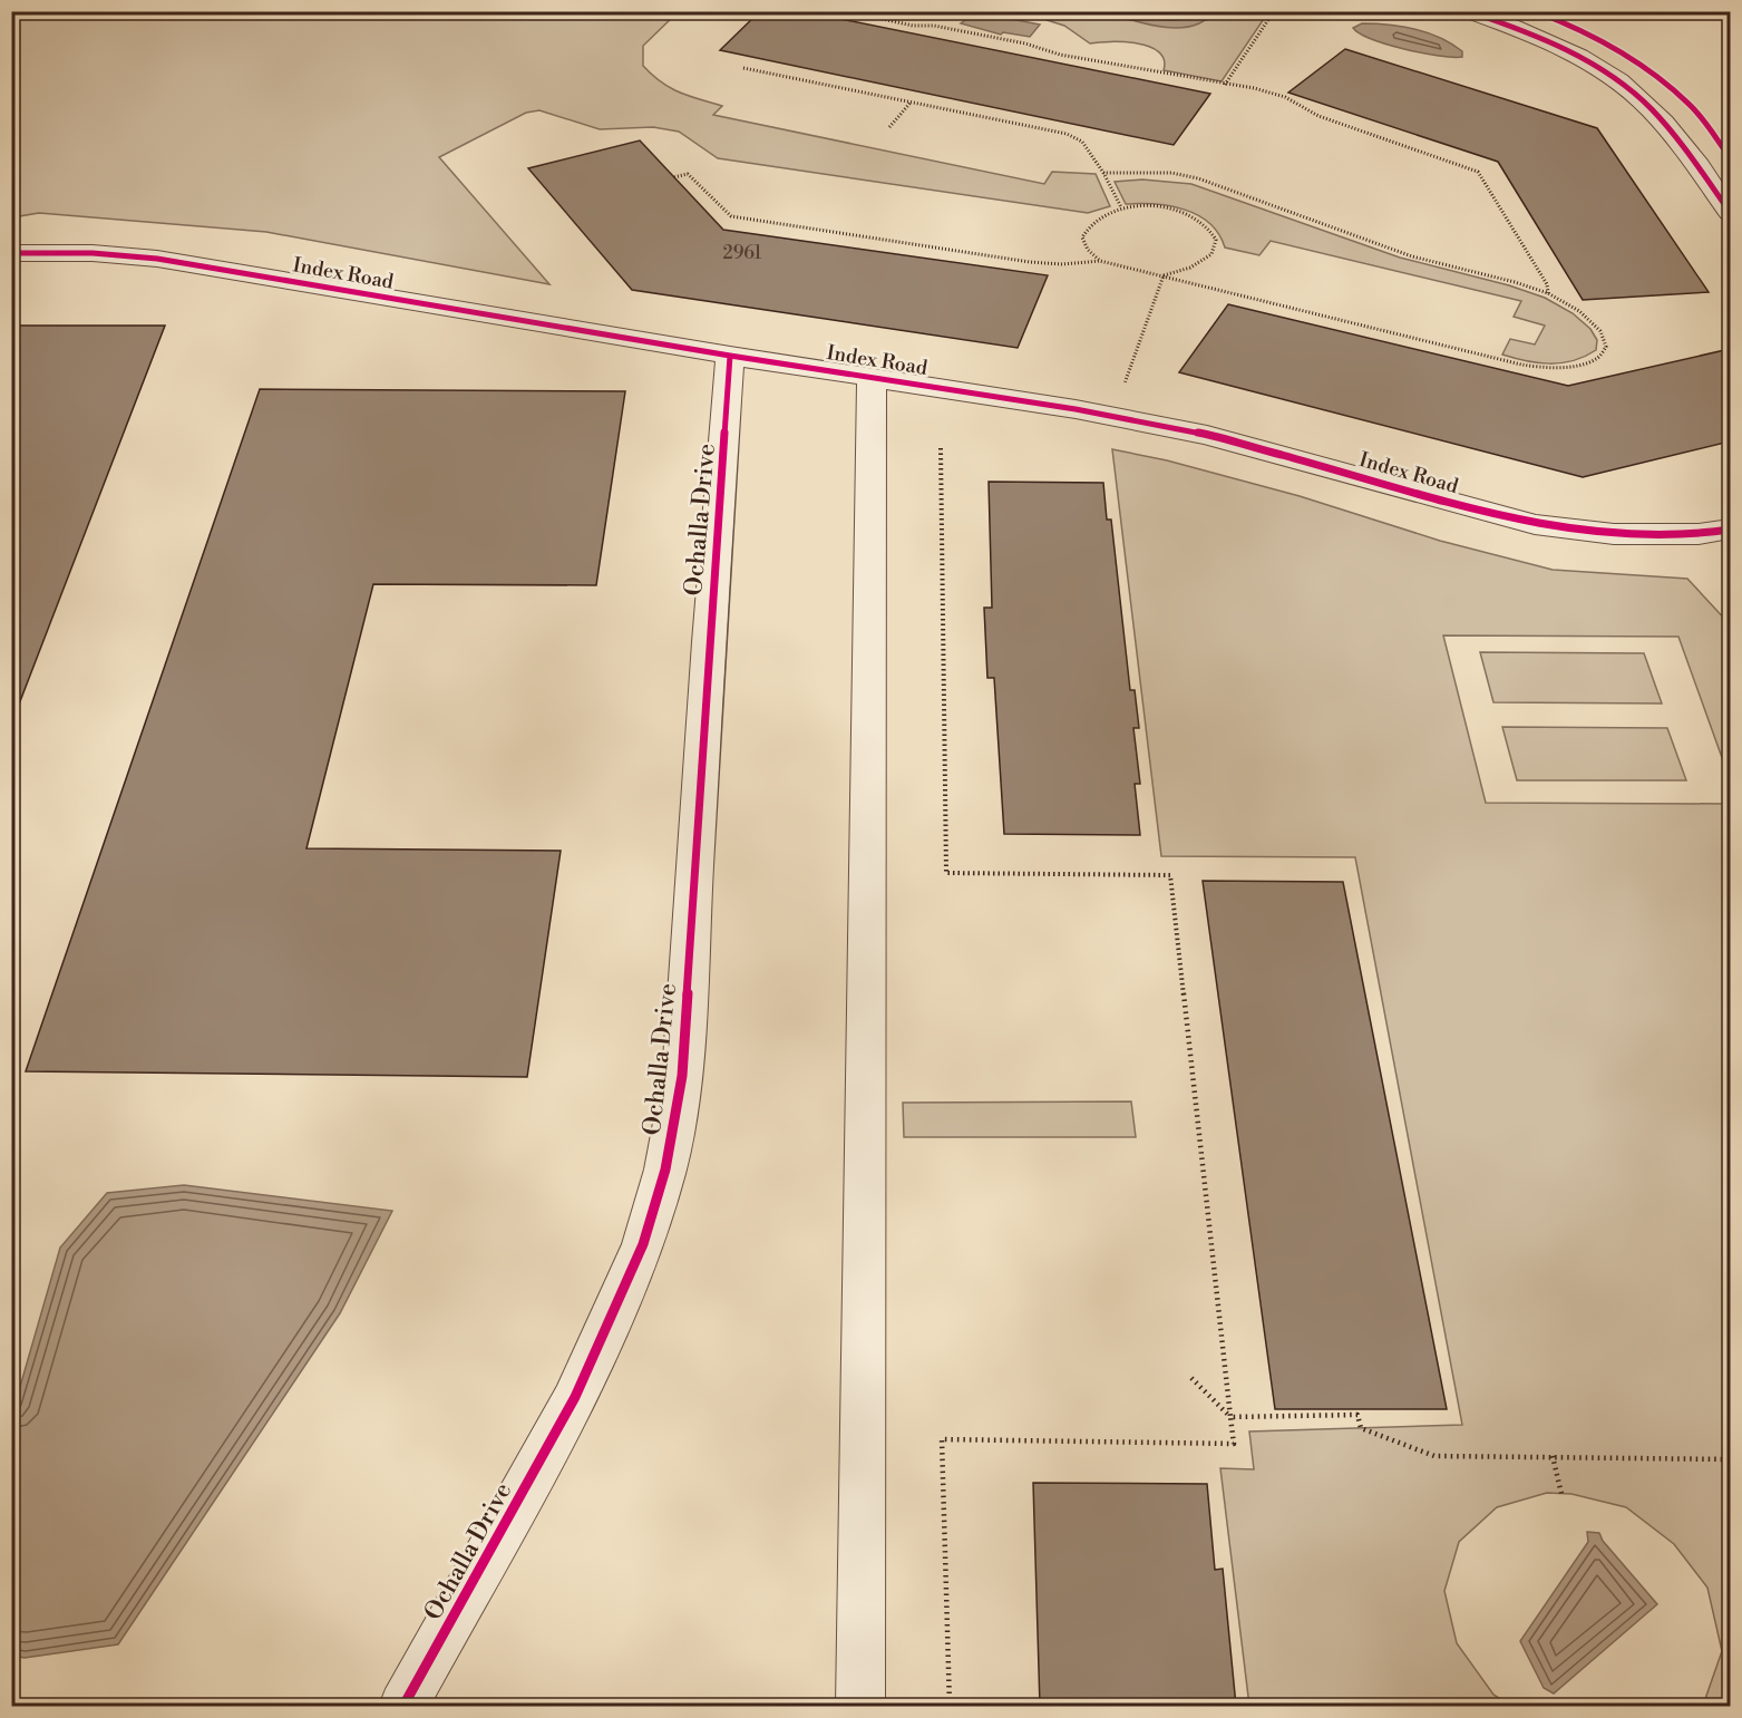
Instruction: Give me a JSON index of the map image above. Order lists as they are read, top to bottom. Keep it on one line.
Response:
{"streets":{"street":["Index Road","Ochalla Drive"]},"crossings":[["Index Road","Ochalla Drive"]],"house_numbers":["2961"]}
